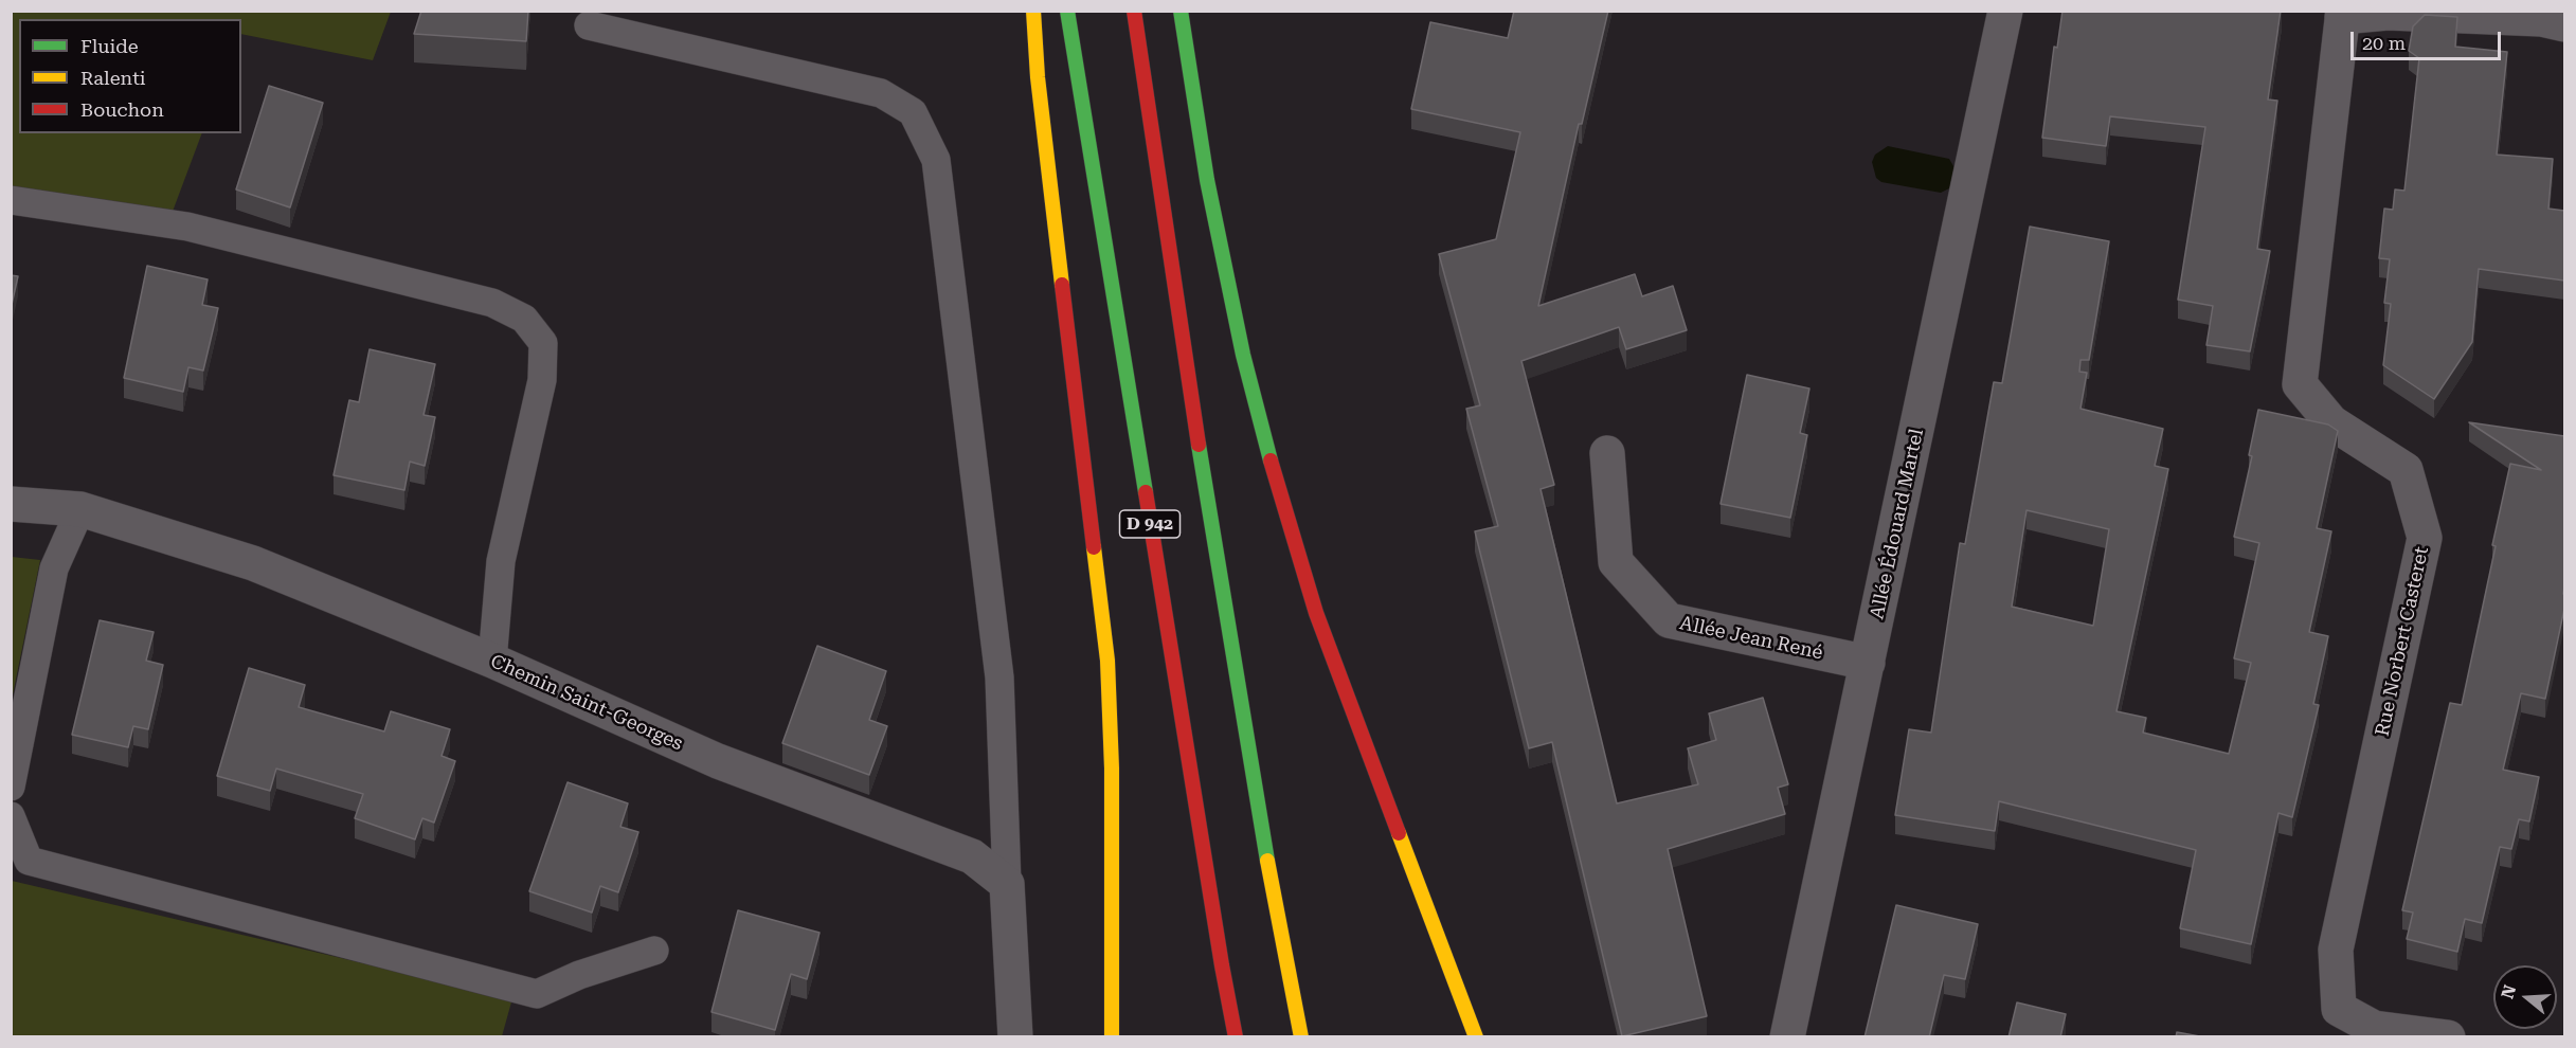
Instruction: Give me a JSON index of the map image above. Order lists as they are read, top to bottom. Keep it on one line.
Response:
{"streets":{"main road":["D 942"],"street":["Allée Édouard Martel","Allée Jean René","Rue Norbert Casteret","Chemin Saint-Georges"]},"crossings":[["Allée Édouard Martel","Allée Jean René"]],"legend":["Fluide","Ralenti","Bouchon"],"scale_bar":"20 m","north":"left"}
